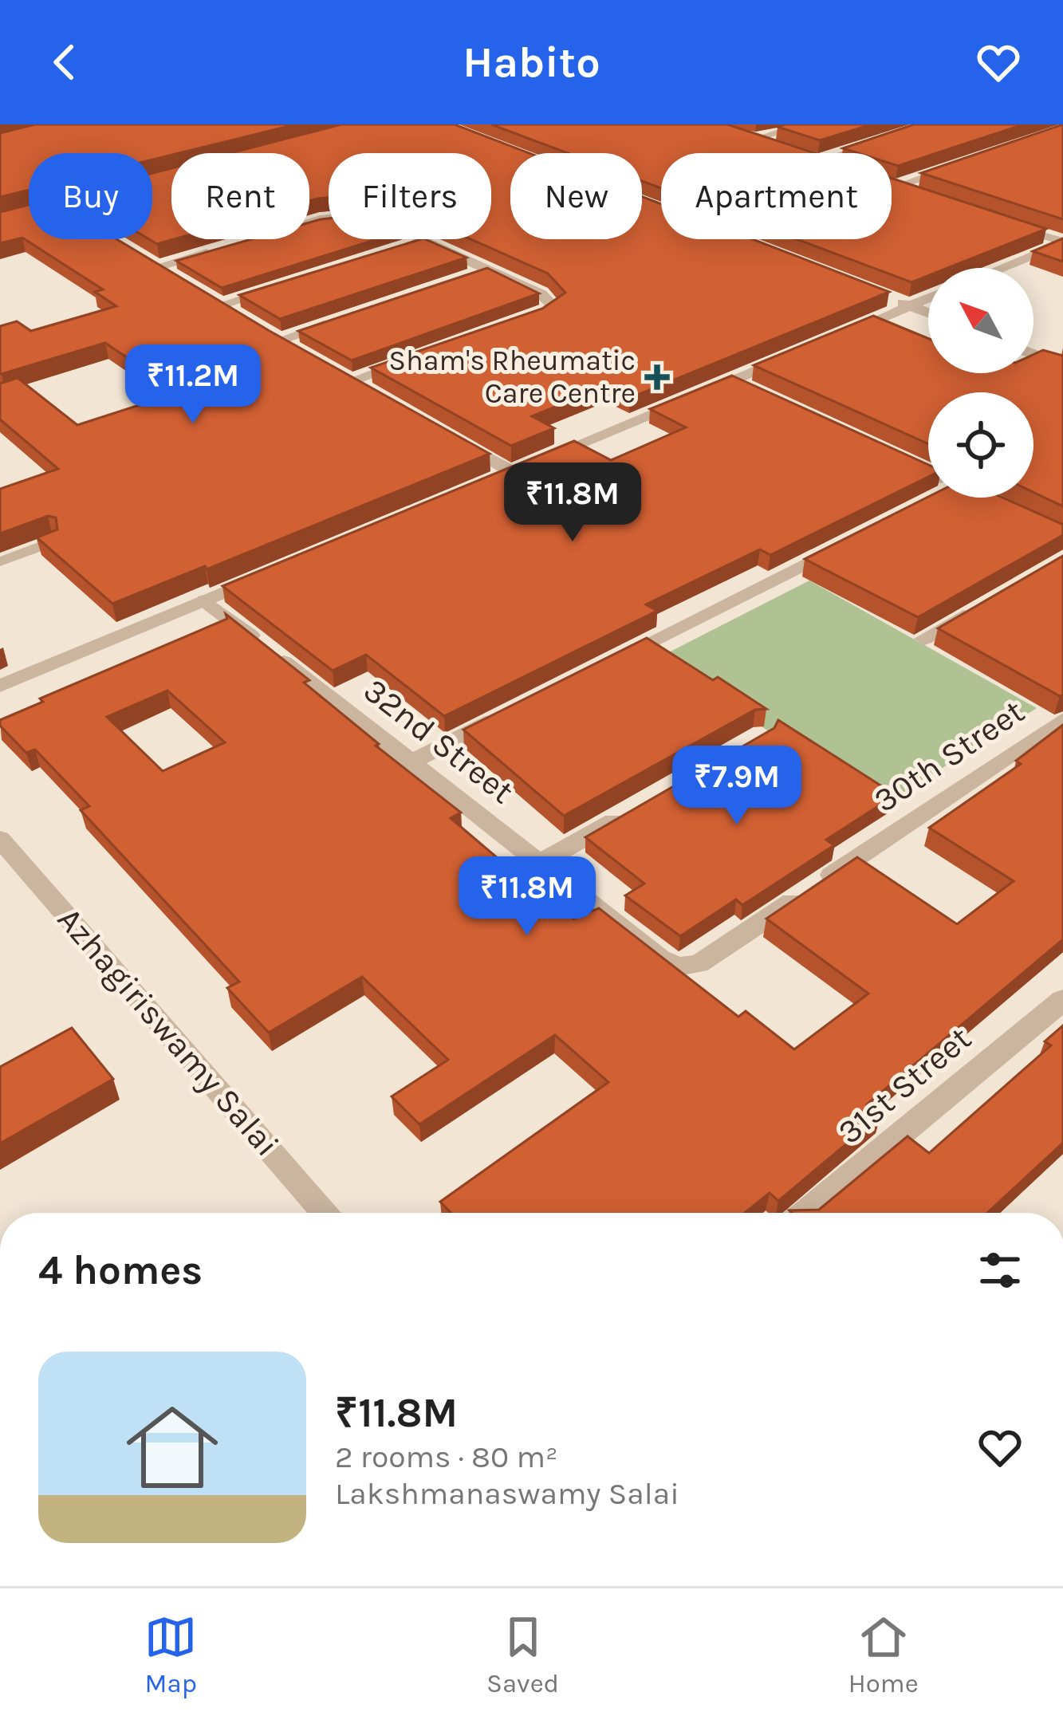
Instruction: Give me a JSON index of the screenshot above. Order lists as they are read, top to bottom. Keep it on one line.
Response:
{"streets":{"street":["32nd Street","30th Street","Azhagiriswamy Salai","31st Street"]},"crossings":[["32nd Street","30th Street"]],"places":{"health":["Sham's Rheumatic Care Centre"]},"north":"top left","page":{"header":"Habito","chip":["Buy","Rent","Filters","New","Apartment"],"price":["₹11.2M","₹11.8M","₹7.9M","₹11.8M"],"heading":"4 homes","list":[{"name":"₹11.8M","note":"2 rooms · 80 m² · Lakshmanaswamy Salai"}],"tabs":["Map","Saved","Home"]}}
